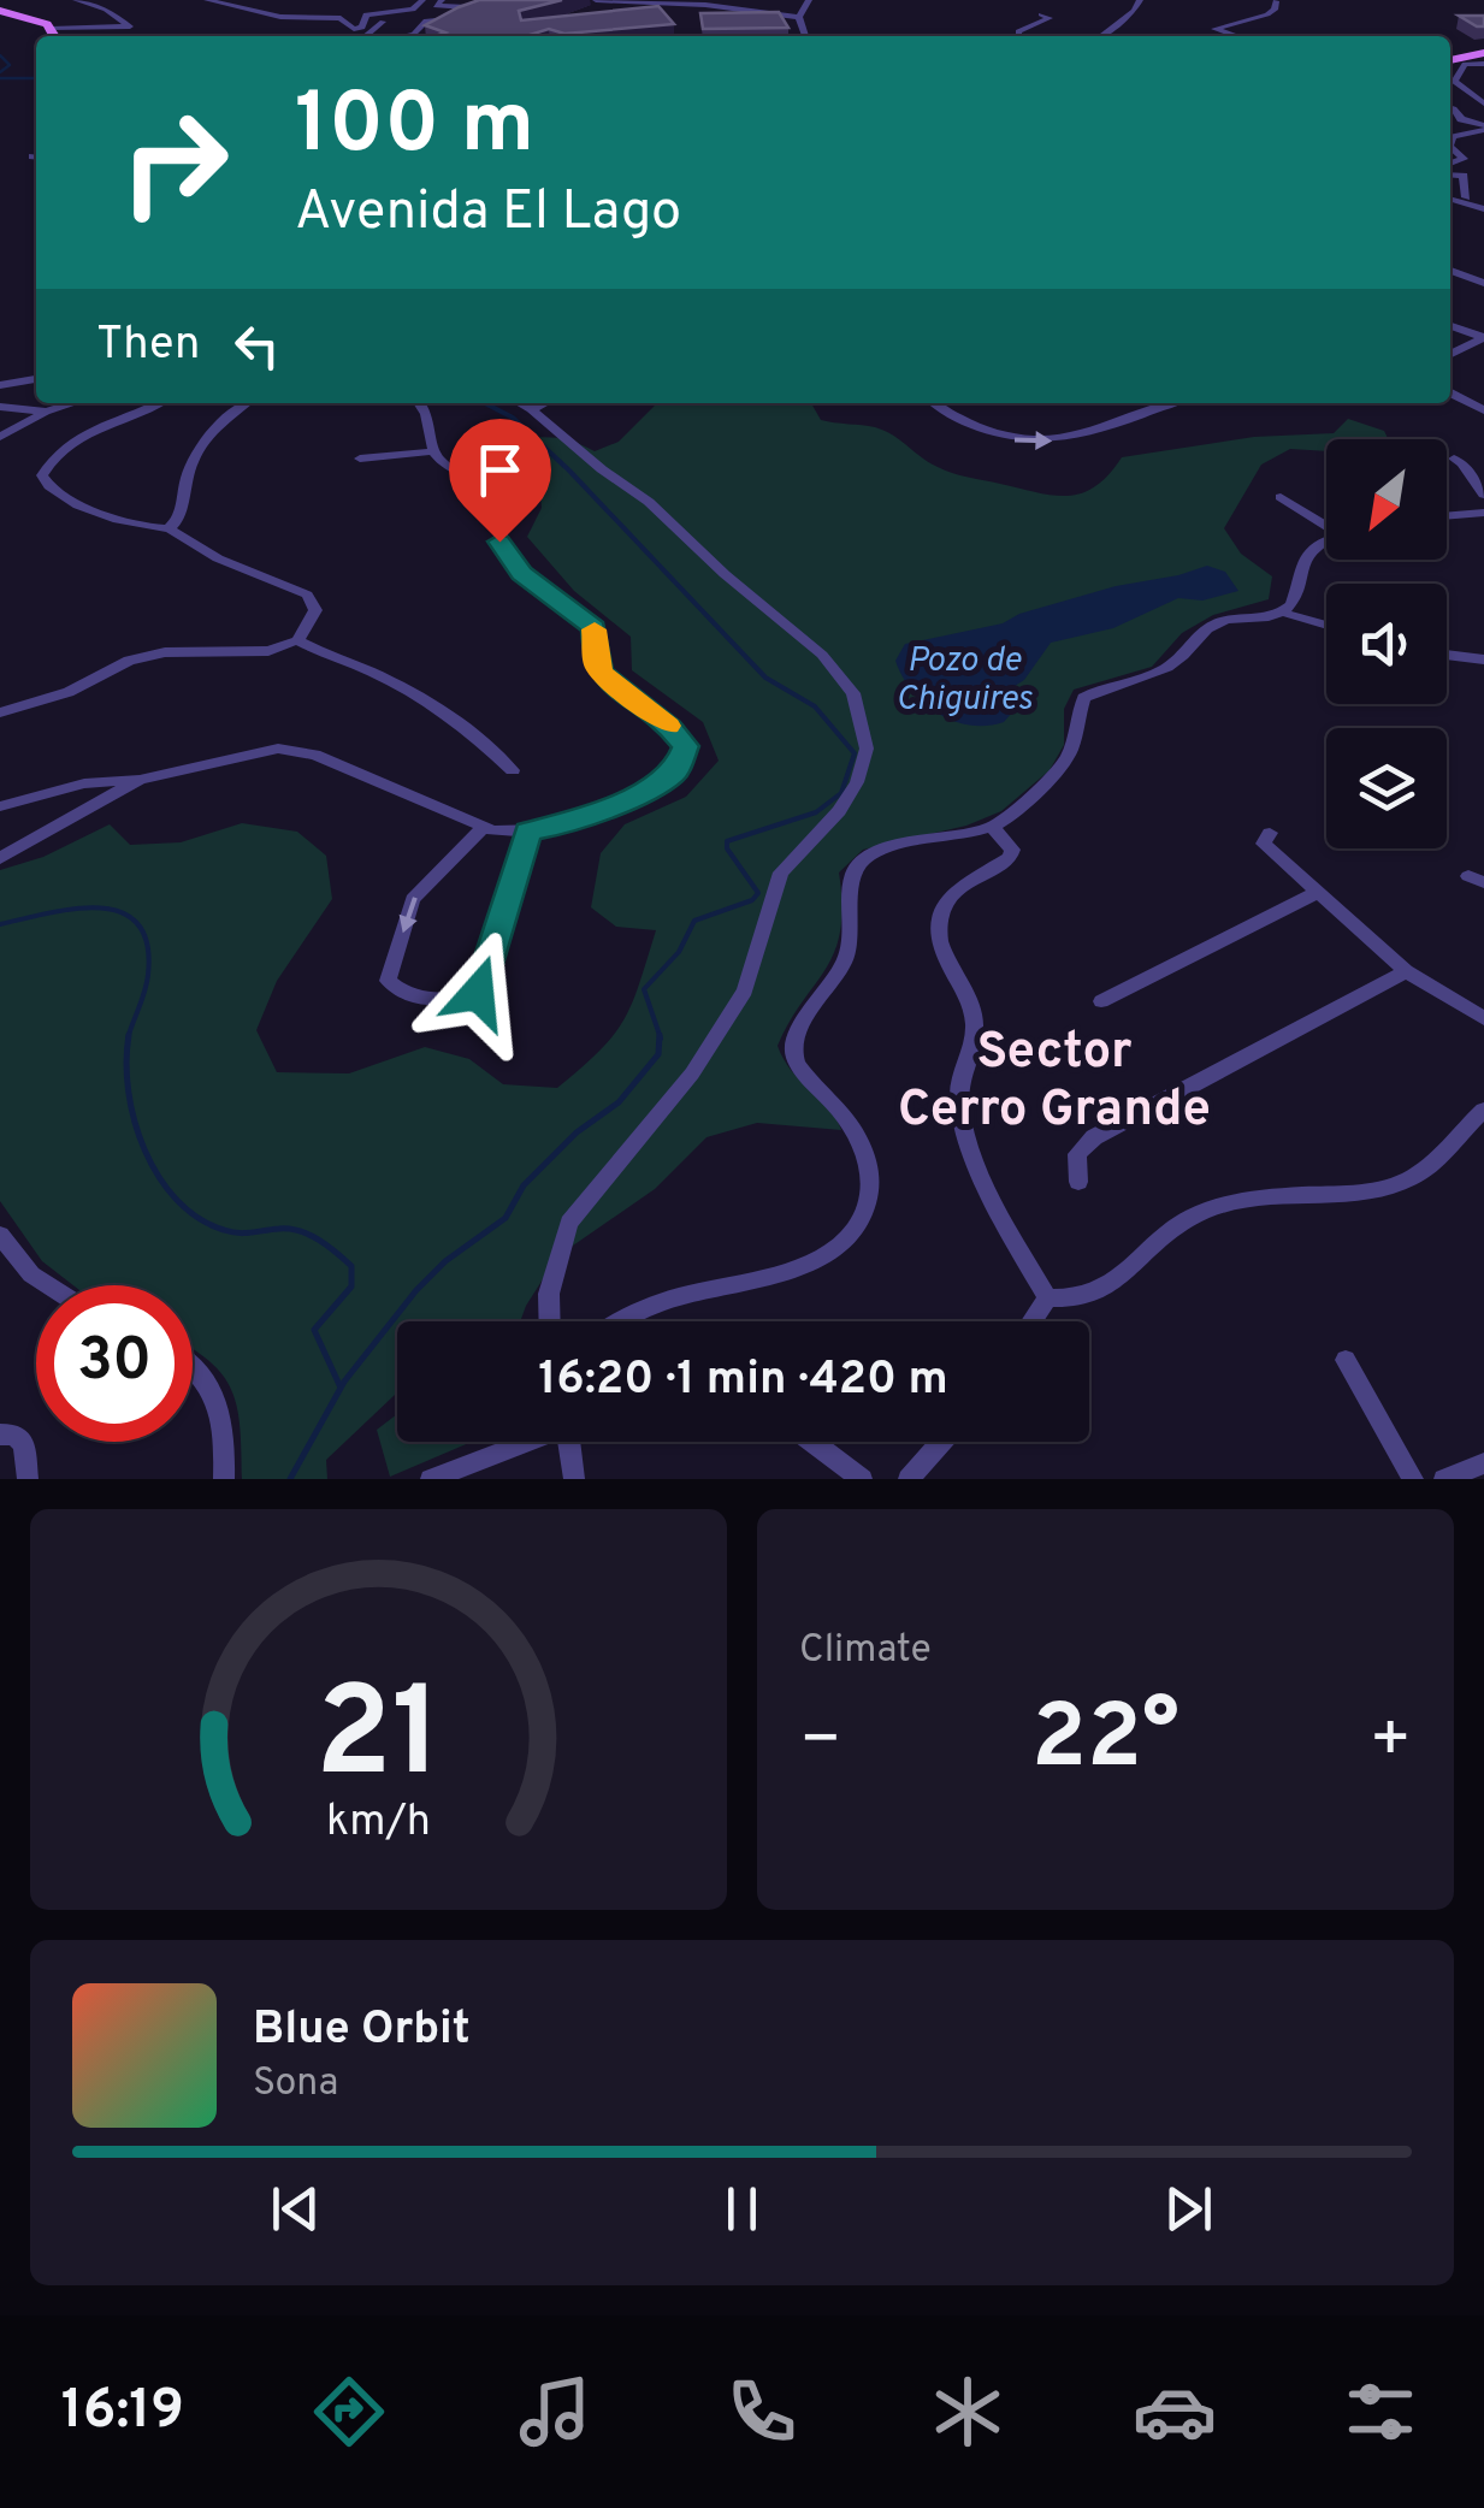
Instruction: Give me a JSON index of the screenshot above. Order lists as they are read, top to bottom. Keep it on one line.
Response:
{"districts":["Sector Cerro Grande"],"water":["Pozo de Chiguires"],"north":"bottom left","page":{"turn":["100 m","Avenida El Lago"],"then":"Then","limit":"30","trip":"16:20 · 1 min · 420 m","tile":"Climate","heat":["−","22°","+"],"song":["Blue Orbit","Sona"],"tabs":"16:19","gauge":["21","km/h"]}}
